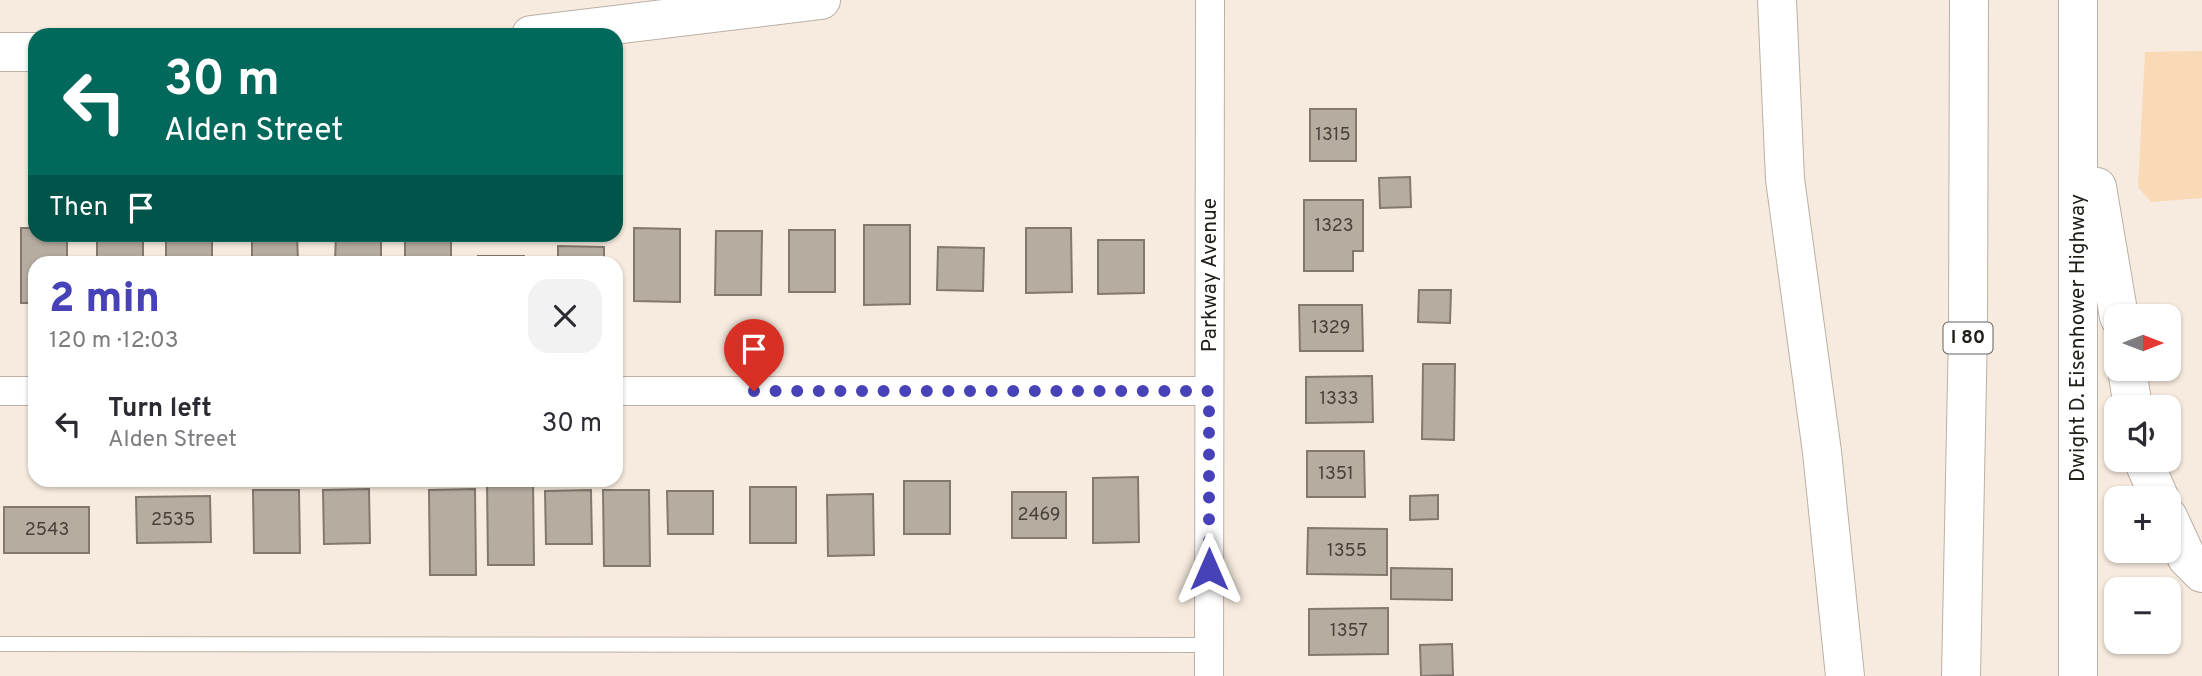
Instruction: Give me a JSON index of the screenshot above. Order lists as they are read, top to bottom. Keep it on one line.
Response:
{"streets":{"main road":["I 80","Dwight D. Eisenhower Highway"],"street":["Parkway Avenue"]},"house_numbers":["1315","1323","1329","1333","1351","2469","2535","2543","1355","1357"],"north":"right","page":{"turn":["30 m","Alden Street"],"then":"Then","heading":["2 min","120 m · 12:03"],"map_buttons":["+","−"],"list":[{"name":"Turn left","note":"Alden Street","value":"30 m"}]}}
